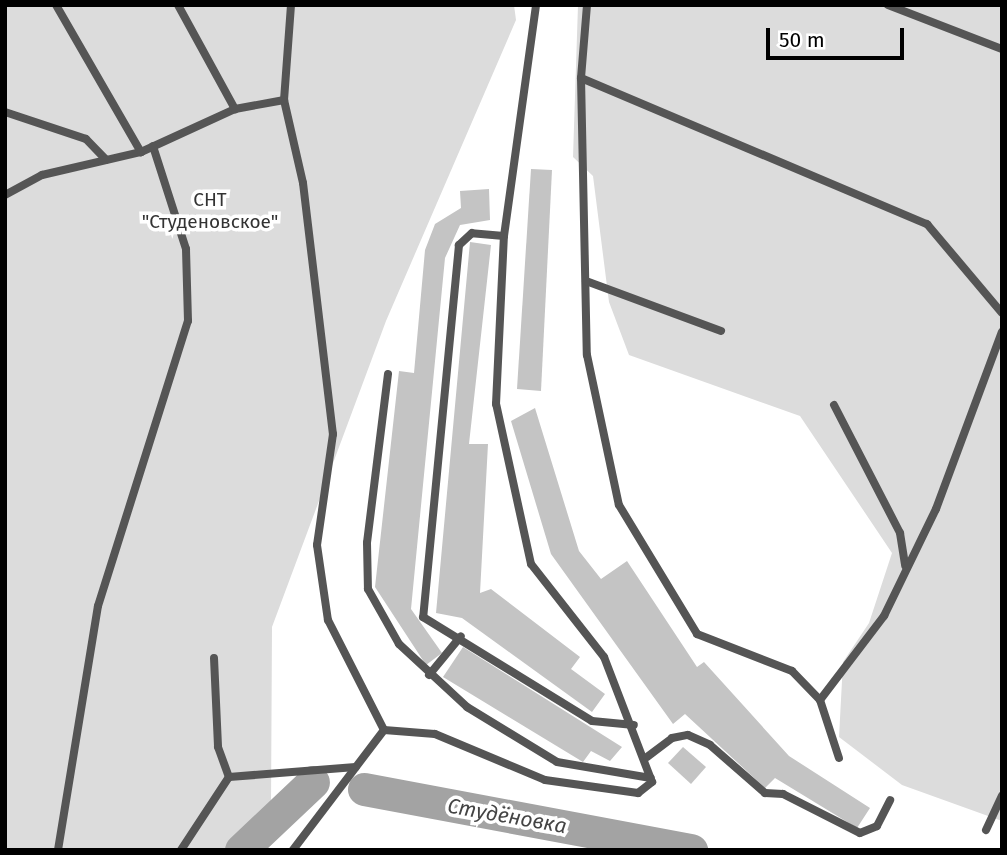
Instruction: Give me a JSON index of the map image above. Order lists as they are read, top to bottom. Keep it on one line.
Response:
{"water":["Студёновка"],"parks":["СНТ \"Студеновское\""],"scale_bar":"50 m"}
